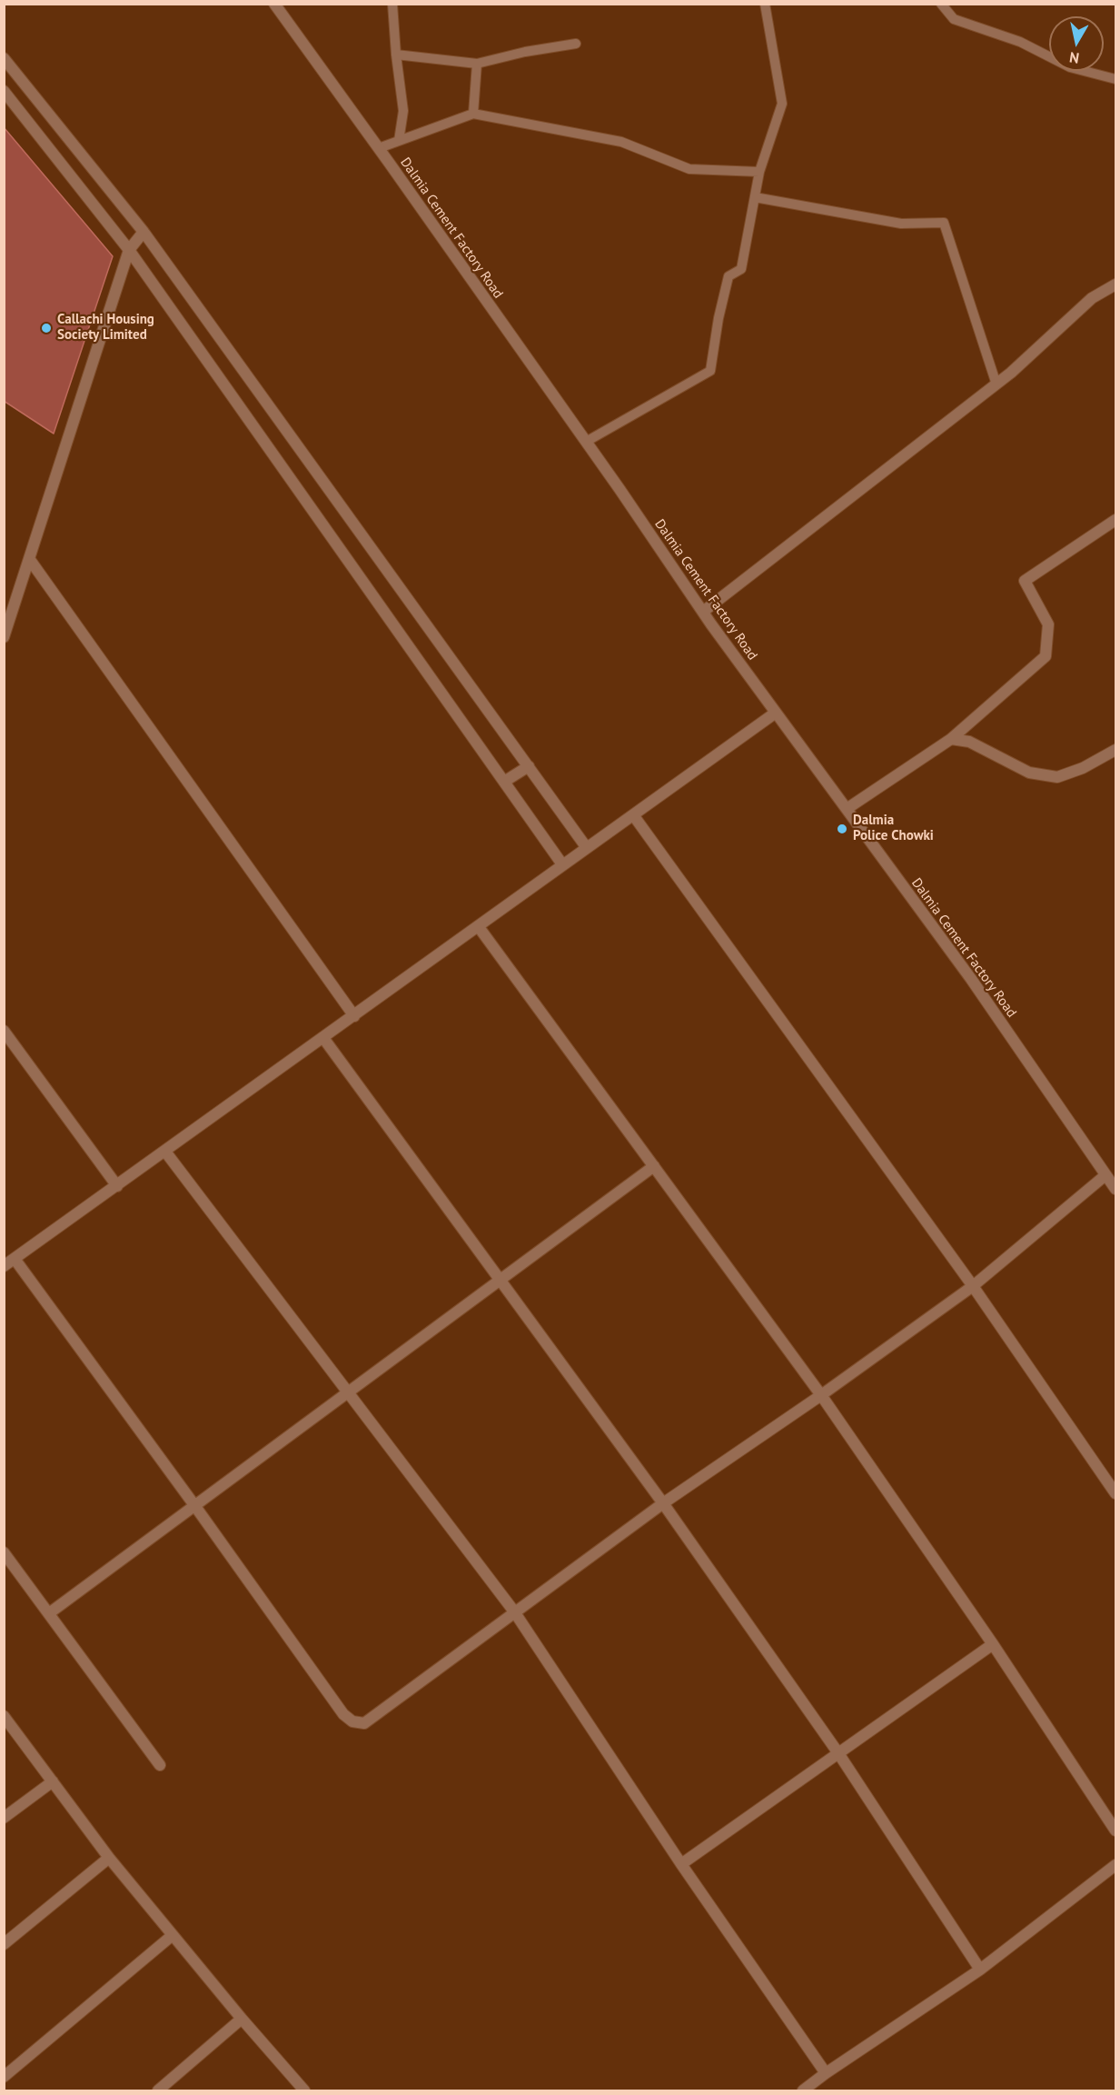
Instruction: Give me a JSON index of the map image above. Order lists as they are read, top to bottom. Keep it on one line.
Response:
{"streets":{"street":["Dalmia Cement Factory Road"]},"places":["Callachi Housing Society Limited","Dalmia Police Chowki"],"north":"bottom"}
